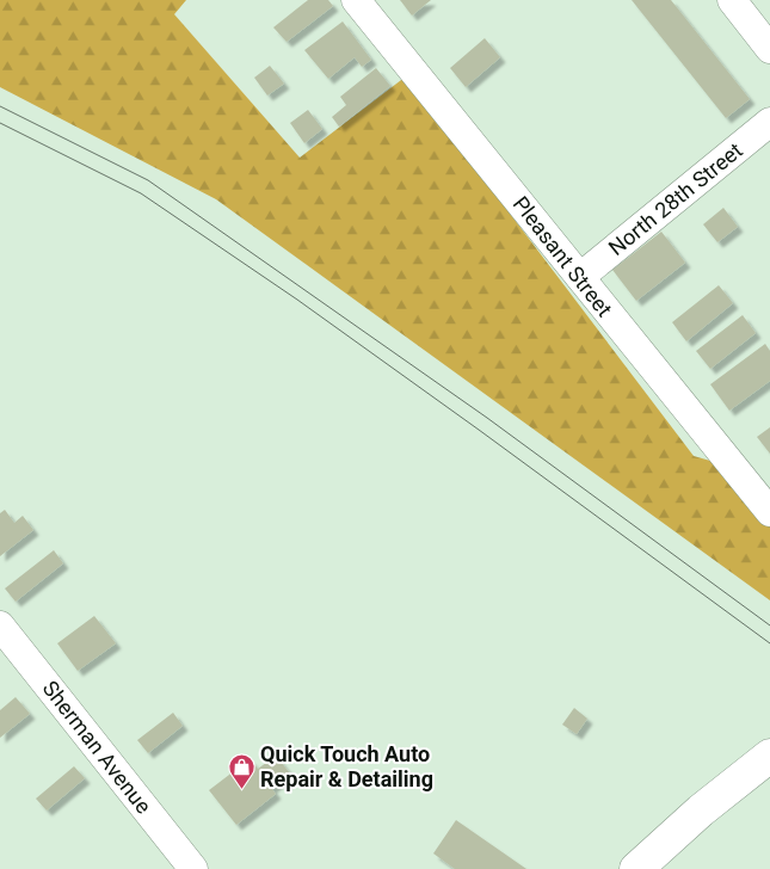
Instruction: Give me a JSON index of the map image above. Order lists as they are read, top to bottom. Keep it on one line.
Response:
{"streets":{"street":["North 28th Street","Pleasant Street","Sherman Avenue"]},"crossings":[["North 28th Street","Pleasant Street"]],"places":{"shop":["Quick Touch Auto Repair & Detailing"]}}
